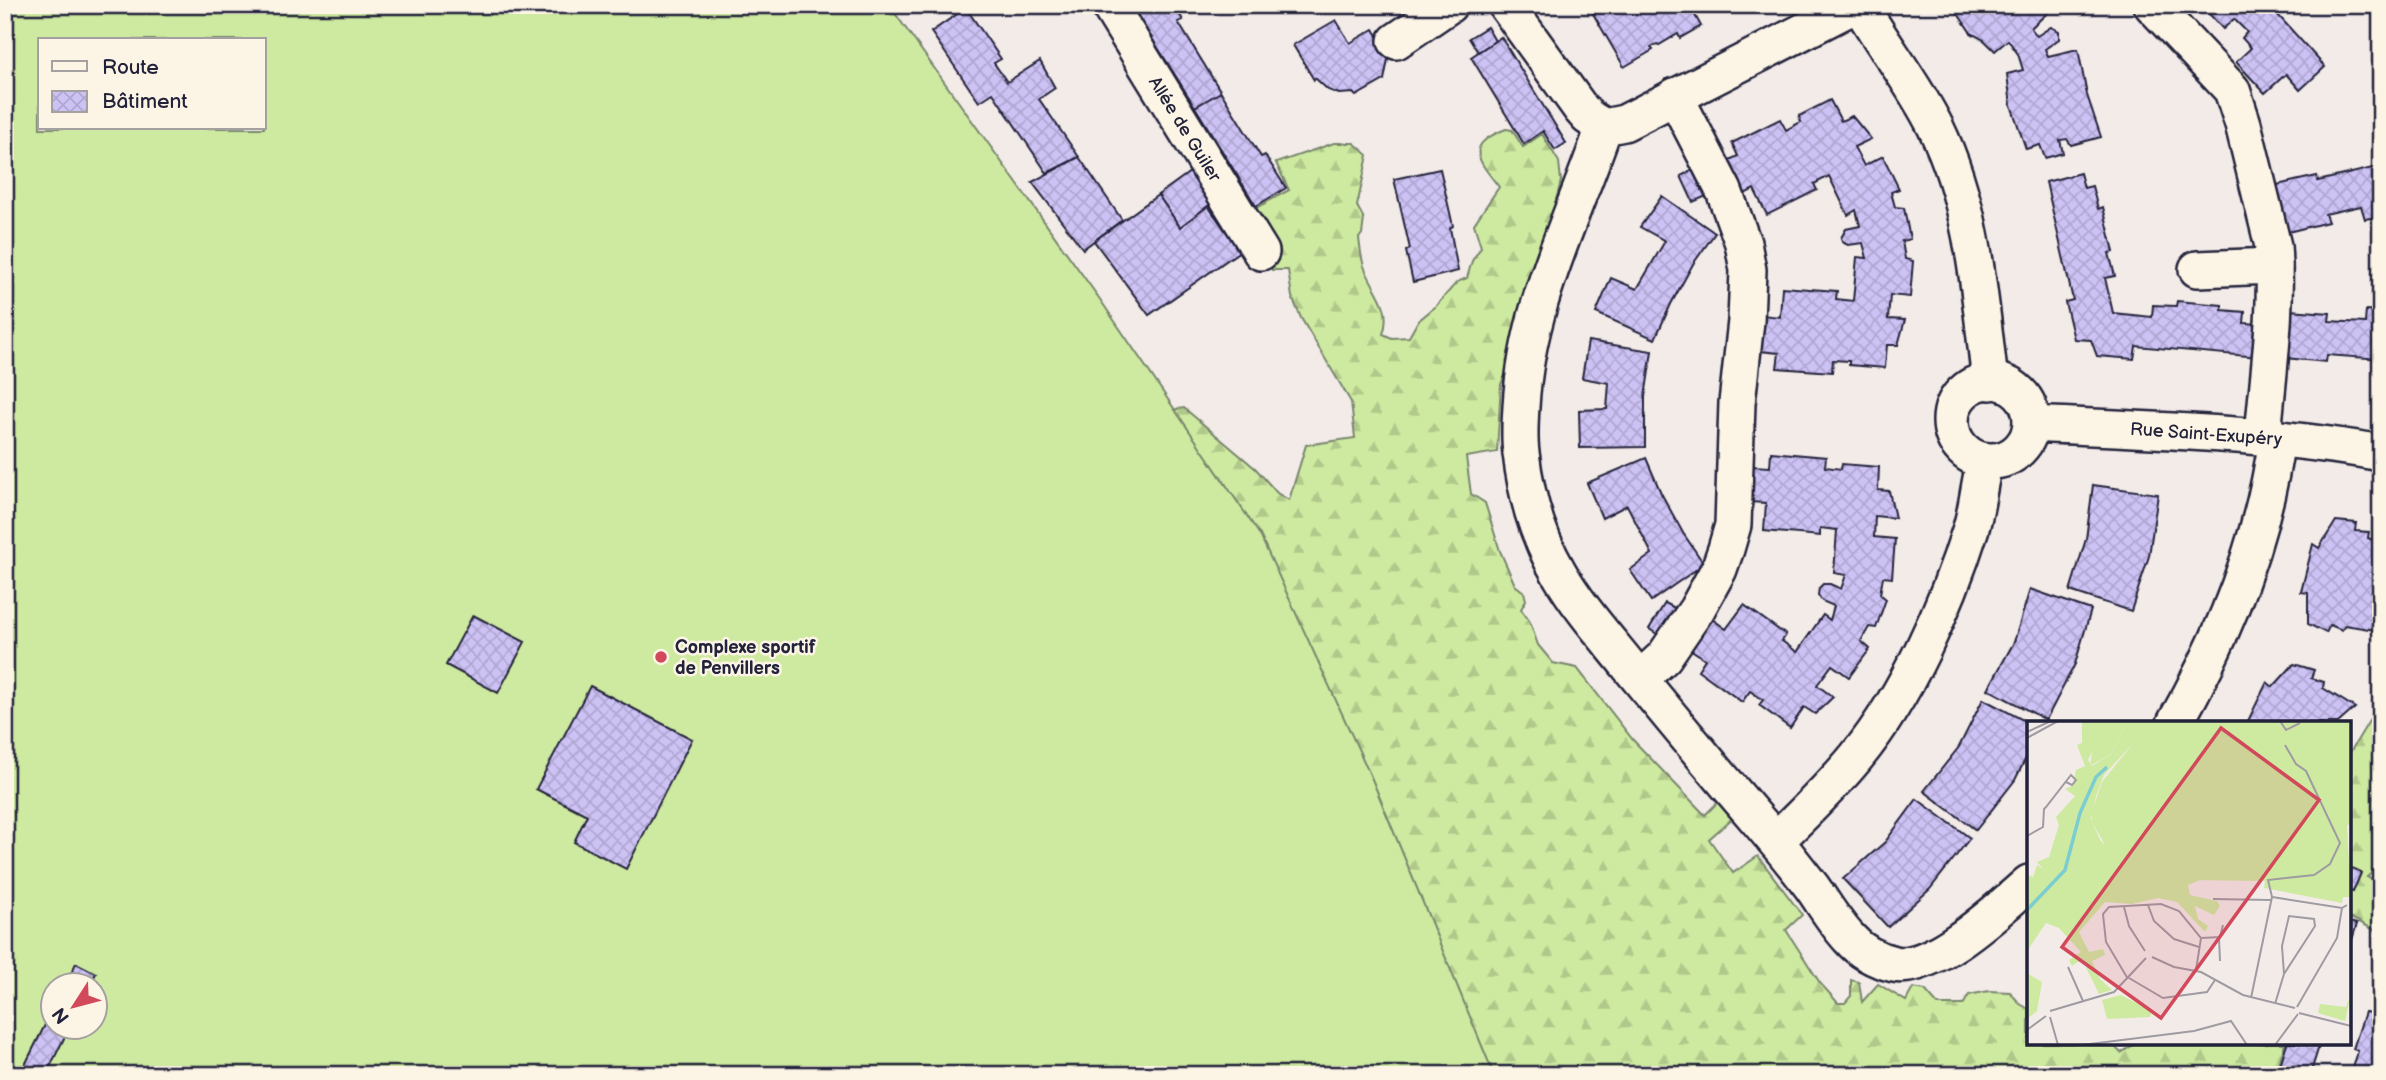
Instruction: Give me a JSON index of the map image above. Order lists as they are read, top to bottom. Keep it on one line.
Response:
{"streets":{"street":["Allée de Guiler","Rue Saint-Exupéry"]},"places":["Complexe sportif de Penvillers"],"legend":["Route","Bâtiment"],"north":"bottom left"}
